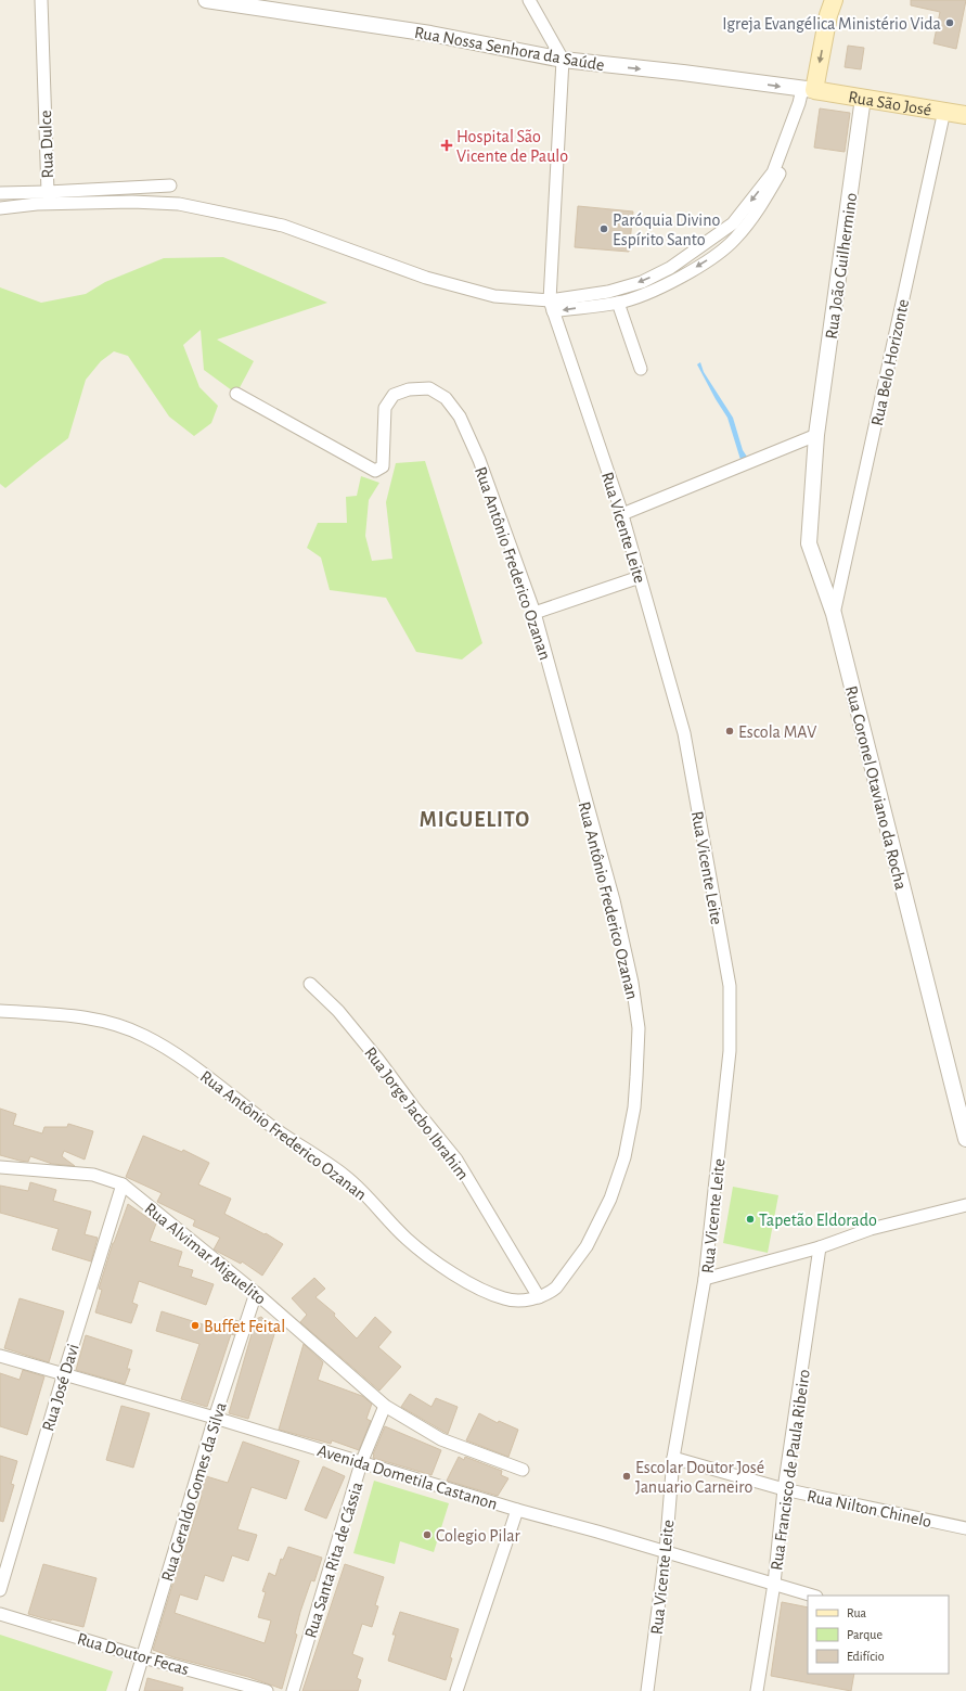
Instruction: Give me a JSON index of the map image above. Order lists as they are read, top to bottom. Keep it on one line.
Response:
{"streets":{"main road":["Rua São José"],"street":["Rua Nossa Senhora da Saúde","Rua Dulce","Rua João Guilhermino","Rua Belo Horizonte","Rua Vicente Leite","Rua Antônio Frederico Ozanan","Rua Coronel Otaviano da Rocha","Rua Jorge Jacbo Ibrahim","Rua Alvimar Miguelito","Rua José Davi","Rua Francisco de Paula Ribeiro","Avenida Dometila Castanon","Rua Geraldo Gomes da Silva","Rua Nilton Chinelo","Rua Santa Rita de Cássia","Rua Doutor Fecas"]},"crossings":[["Rua Nossa Senhora da Saúde","Rua São José"],["Rua Nossa Senhora da Saúde","Rua Vicente Leite"],["Rua São José","Rua João Guilhermino"],["Rua São José","Rua Belo Horizonte"],["Rua João Guilhermino","Rua Coronel Otaviano da Rocha"],["Rua Belo Horizonte","Rua Coronel Otaviano da Rocha"],["Rua Vicente Leite","Avenida Dometila Castanon"],["Rua Vicente Leite","Rua Nilton Chinelo"],["Rua Antônio Frederico Ozanan","Rua Jorge Jacbo Ibrahim"],["Rua Alvimar Miguelito","Rua José Davi"],["Rua Alvimar Miguelito","Rua Geraldo Gomes da Silva"],["Rua Alvimar Miguelito","Rua Santa Rita de Cássia"],["Rua José Davi","Avenida Dometila Castanon"],["Rua Francisco de Paula Ribeiro","Avenida Dometila Castanon"],["Rua Francisco de Paula Ribeiro","Rua Nilton Chinelo"],["Avenida Dometila Castanon","Rua Geraldo Gomes da Silva"],["Avenida Dometila Castanon","Rua Santa Rita de Cássia"],["Rua Geraldo Gomes da Silva","Rua Doutor Fecas"]],"one_way":["Rua Nossa Senhora da Saúde"],"districts":["MIGUELITO"],"places":{"other":["Igreja Evangélica Ministério Vida","Paróquia Divino Espírito Santo","Escola MAV","Tapetão Eldorado","Buffet Feital","Escolar Doutor José Januario Carneiro","Colegio Pilar"],"health":["Hospital São Vicente de Paulo"]},"legend":["Rua","Parque","Edifício"]}
